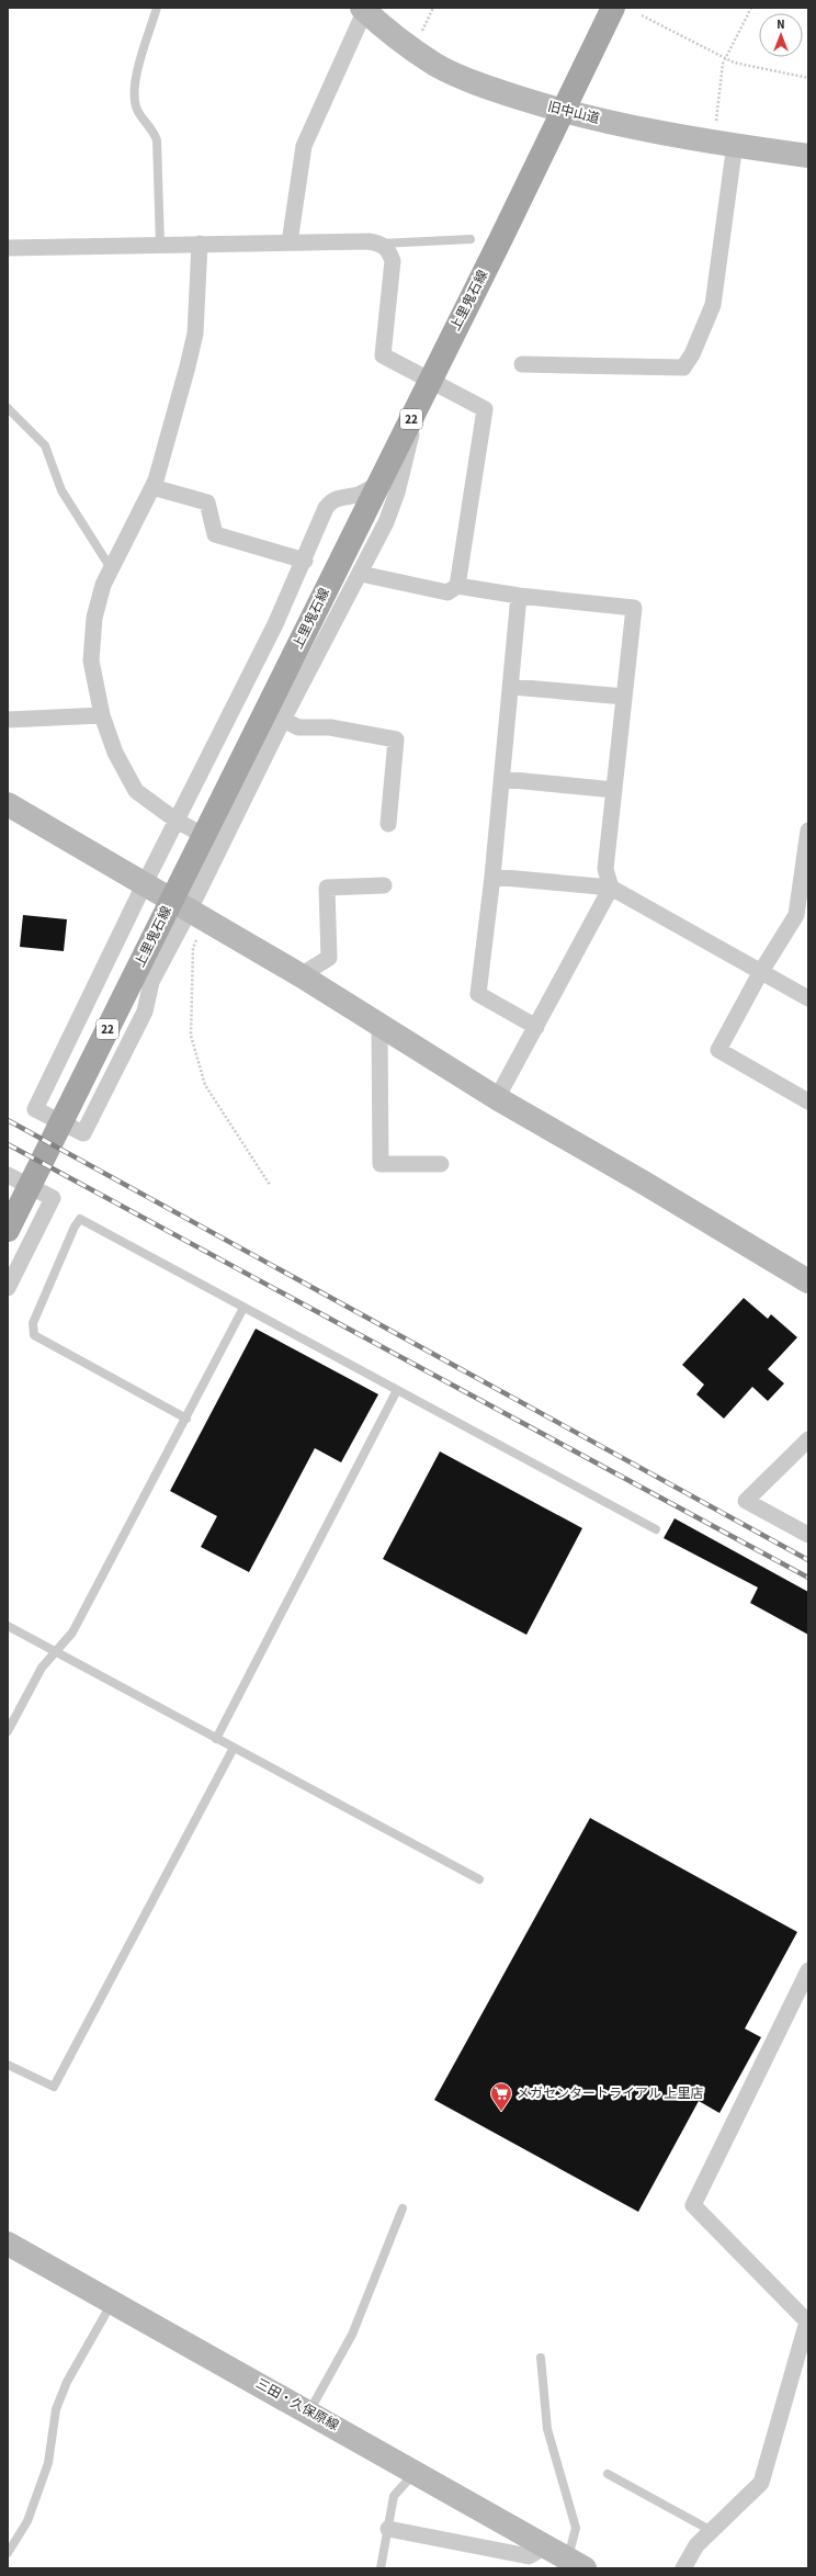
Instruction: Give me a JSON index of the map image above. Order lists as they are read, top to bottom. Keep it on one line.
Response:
{"streets":{"main road":["上里鬼石線","22"],"street":["旧中山道","三田・久保原線"]},"crossings":[["旧中山道","上里鬼石線"]],"places":{"supermarket":["メガセンタートライアル 上里店"]},"north":"top"}
